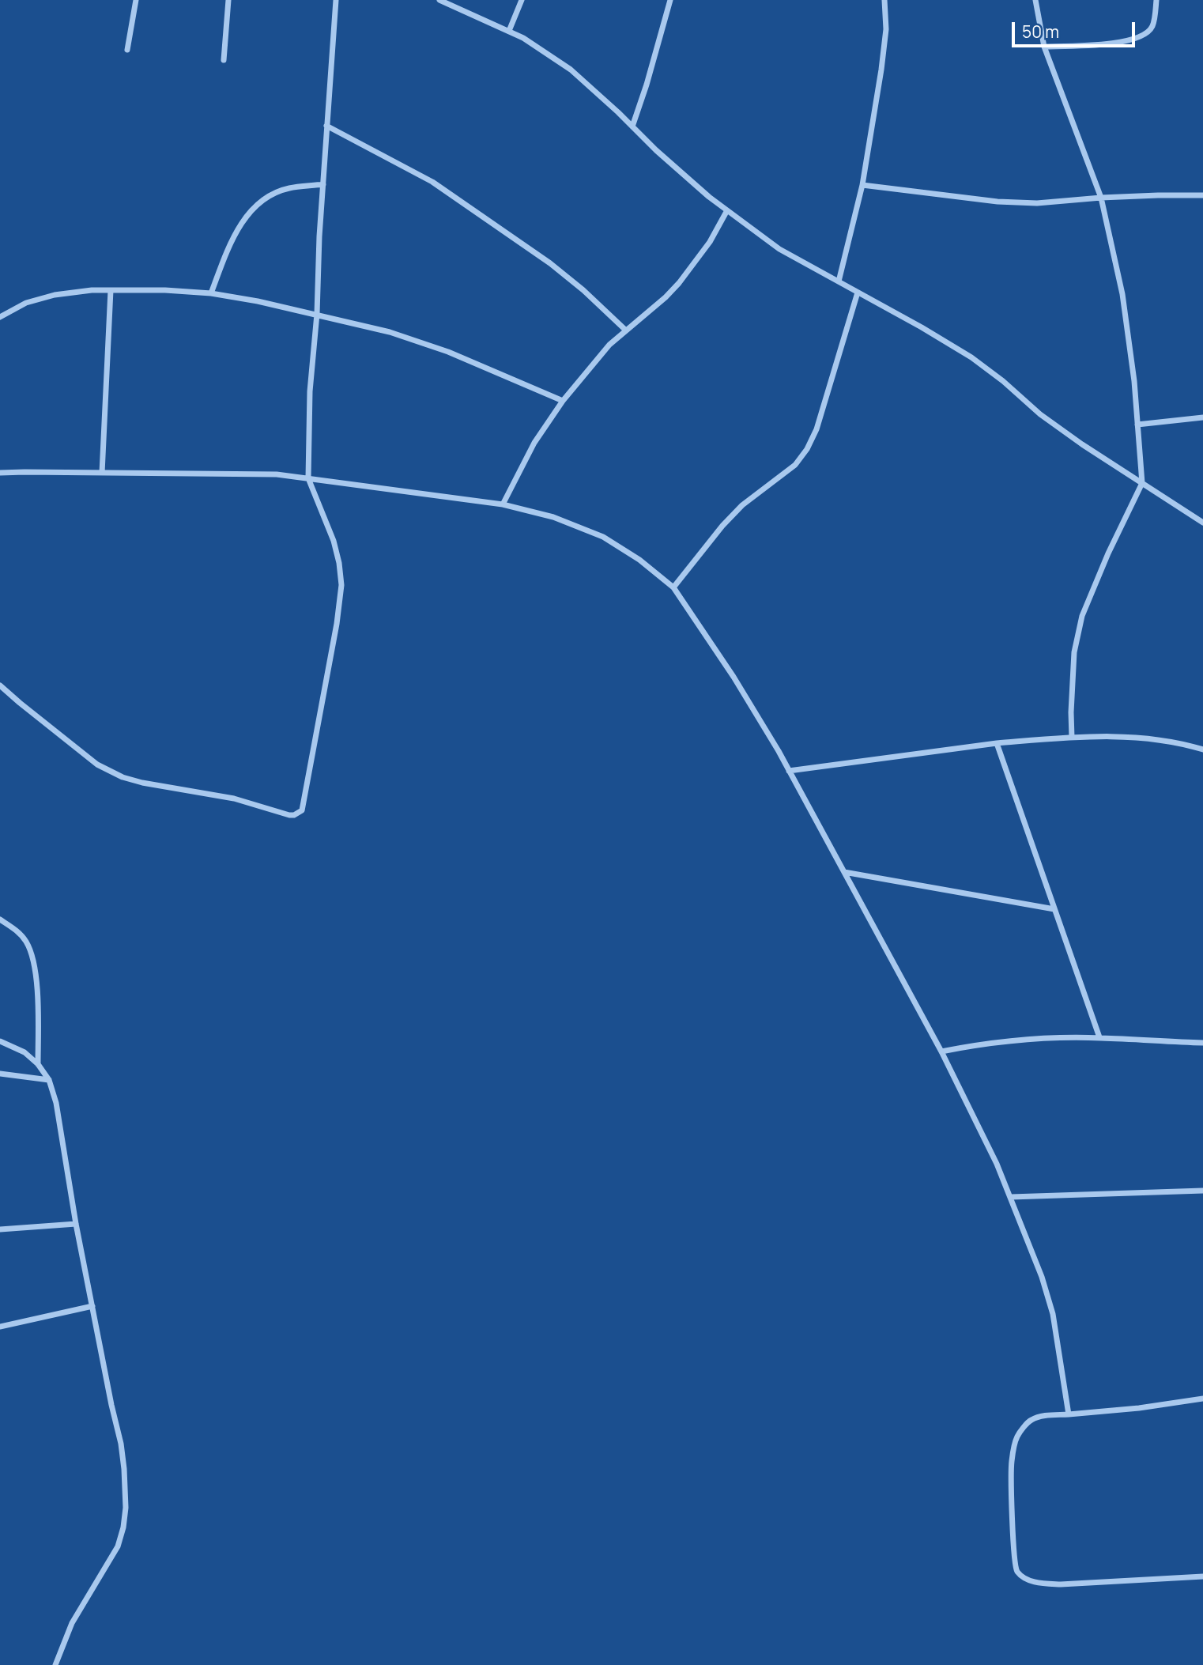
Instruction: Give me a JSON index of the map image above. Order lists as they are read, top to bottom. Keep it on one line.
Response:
{"scale_bar":"50 m"}
